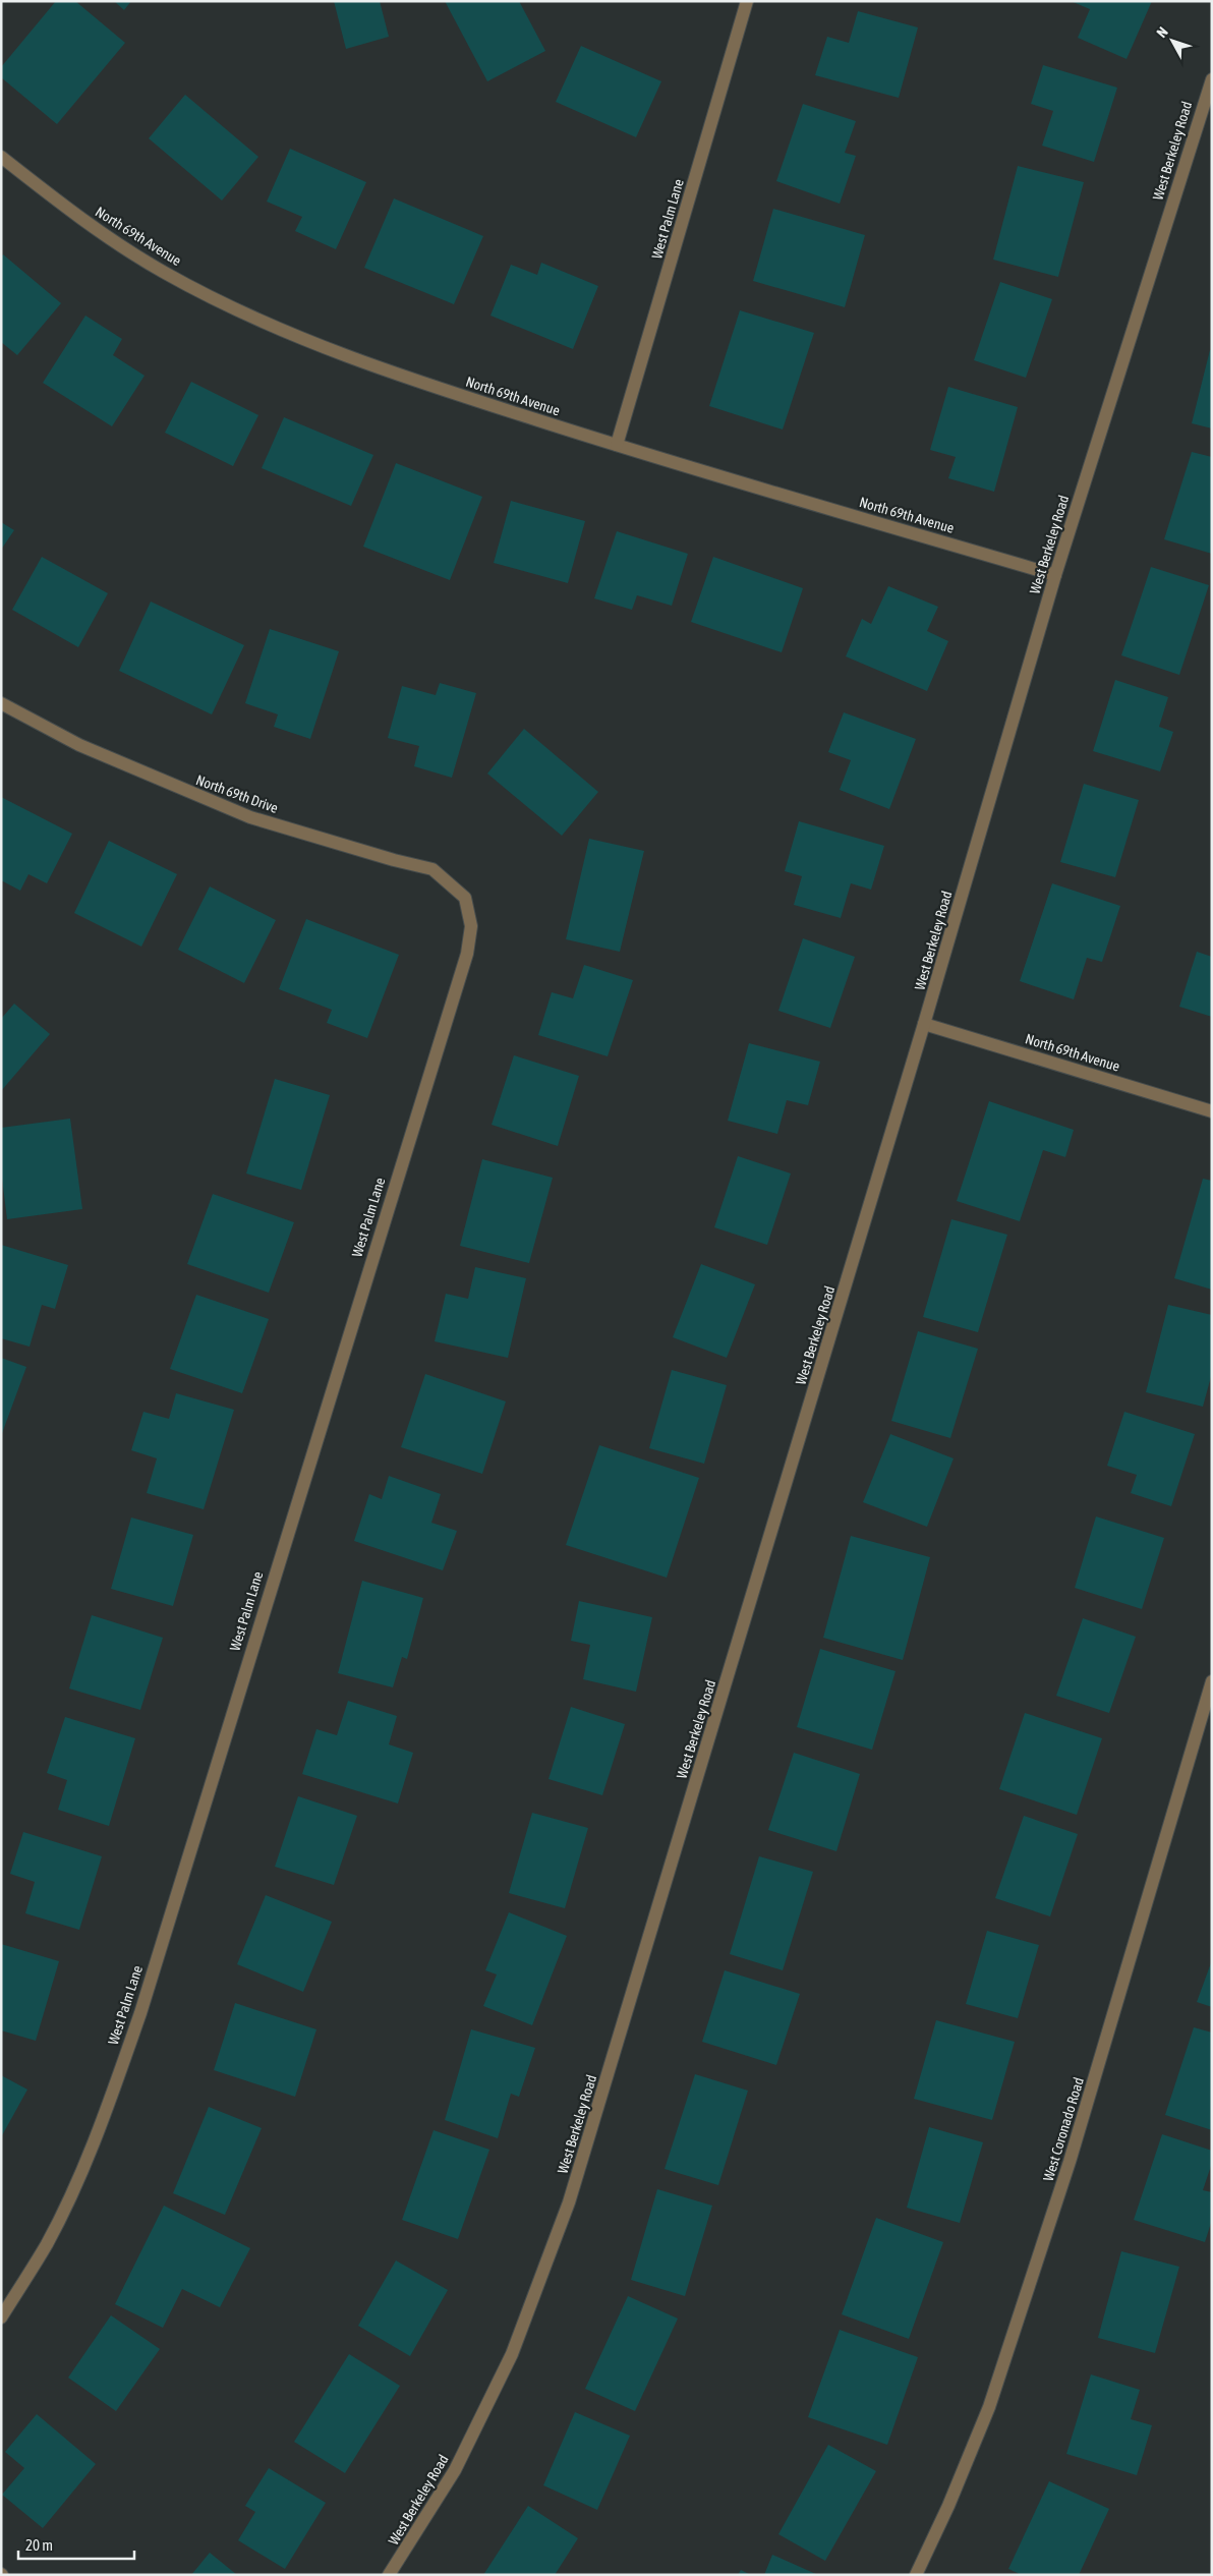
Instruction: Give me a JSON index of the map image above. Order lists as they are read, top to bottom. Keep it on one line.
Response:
{"streets":{"street":["West Berkeley Road","West Palm Lane","North 69th Avenue","North 69th Drive","West Coronado Road"]},"crossings":[["West Berkeley Road","North 69th Avenue"],["West Palm Lane","North 69th Avenue"],["West Palm Lane","North 69th Drive"]],"scale_bar":"20 m","north":"top left"}
